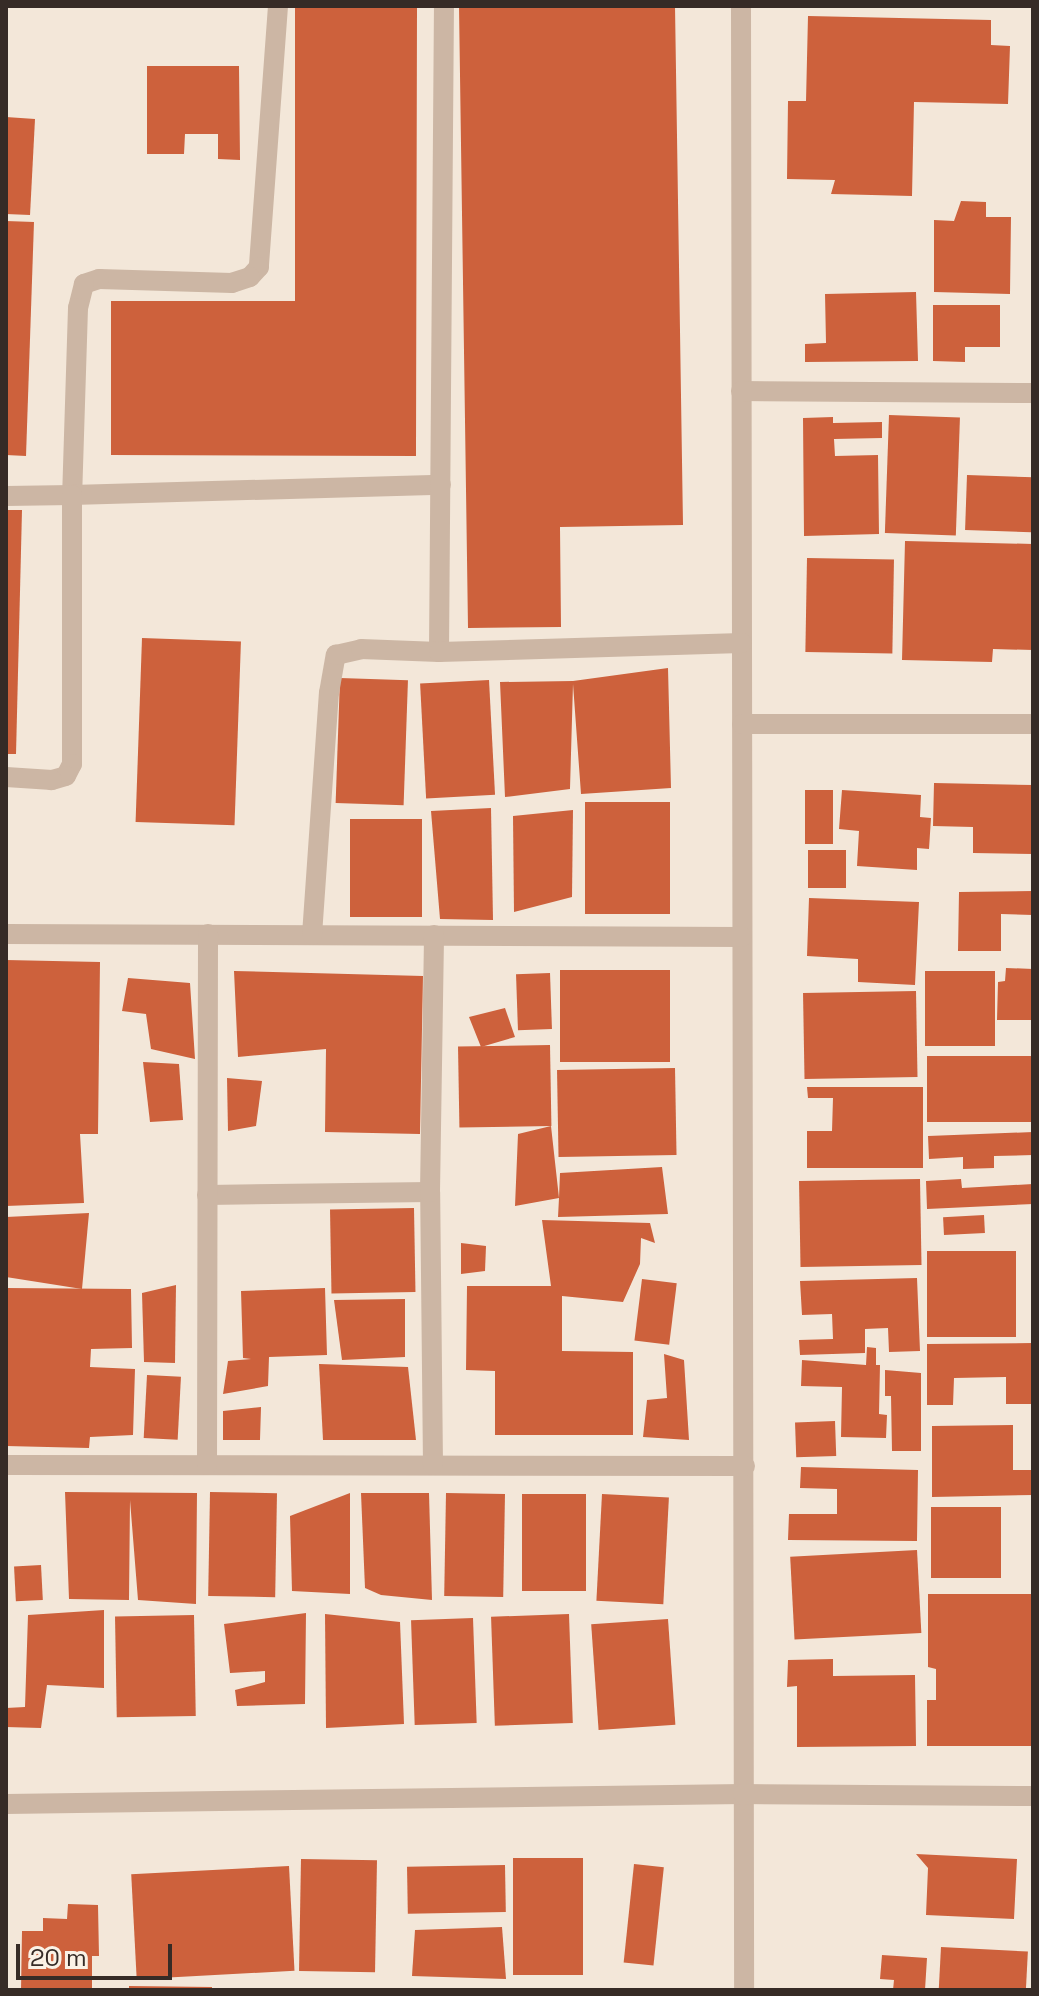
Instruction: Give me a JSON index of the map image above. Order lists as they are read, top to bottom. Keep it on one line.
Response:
{"scale_bar":"20 m"}
